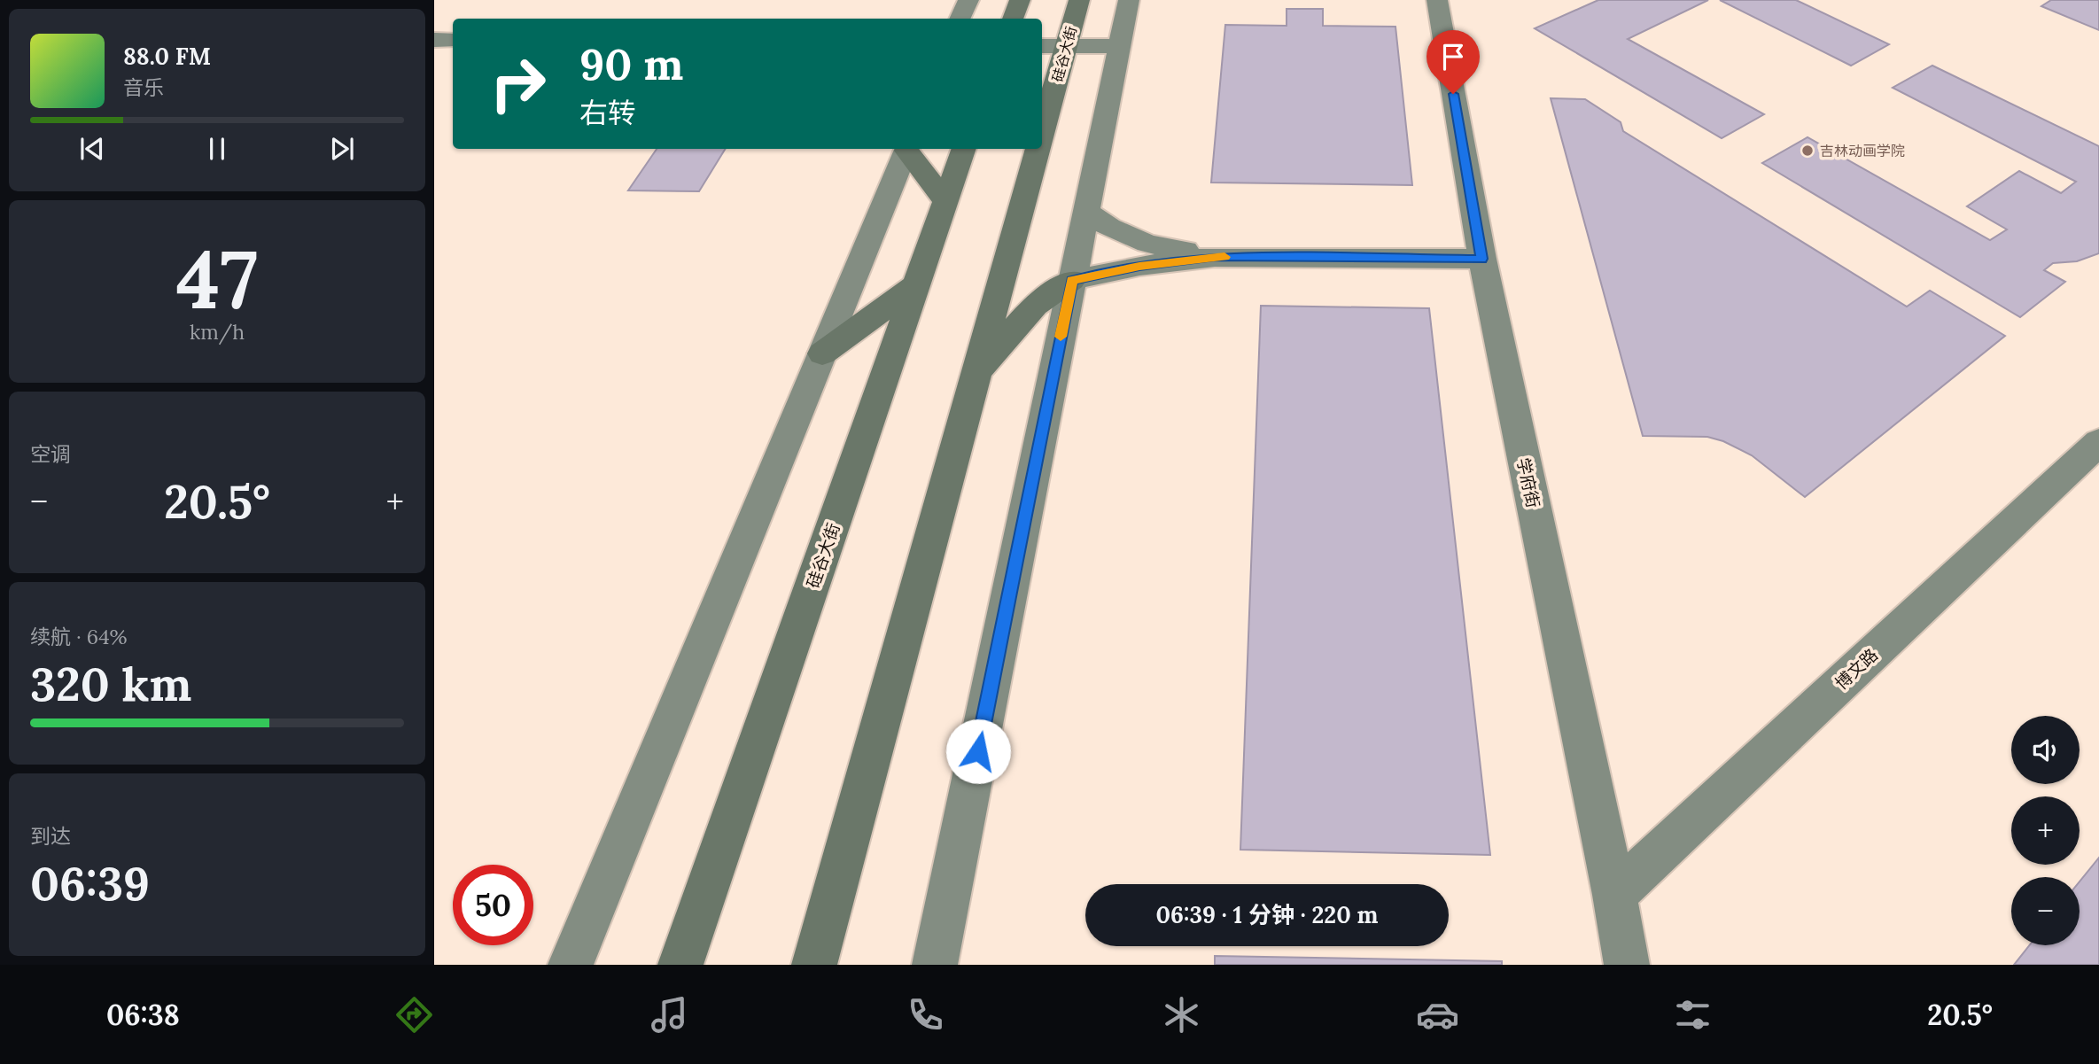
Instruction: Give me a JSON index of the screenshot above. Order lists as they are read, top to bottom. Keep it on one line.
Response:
{"streets":{"main road":["硅谷大街"],"street":["学府街","博文路"]},"crossings":[["学府街","博文路"]],"places":["吉林动画学院"],"page":{"turn":["90 m","右转"],"song":["88.0 FM","音乐"],"tile":[["47","km/h"],"空调",["续航 · 64%","320 km"],["到达","06:39"]],"heat":["−","20.5°","+"],"map_buttons":["+","−"],"limit":"50","trip":"06:39 · 1 分钟 · 220 m","tabs":["06:38","20.5°"]}}
